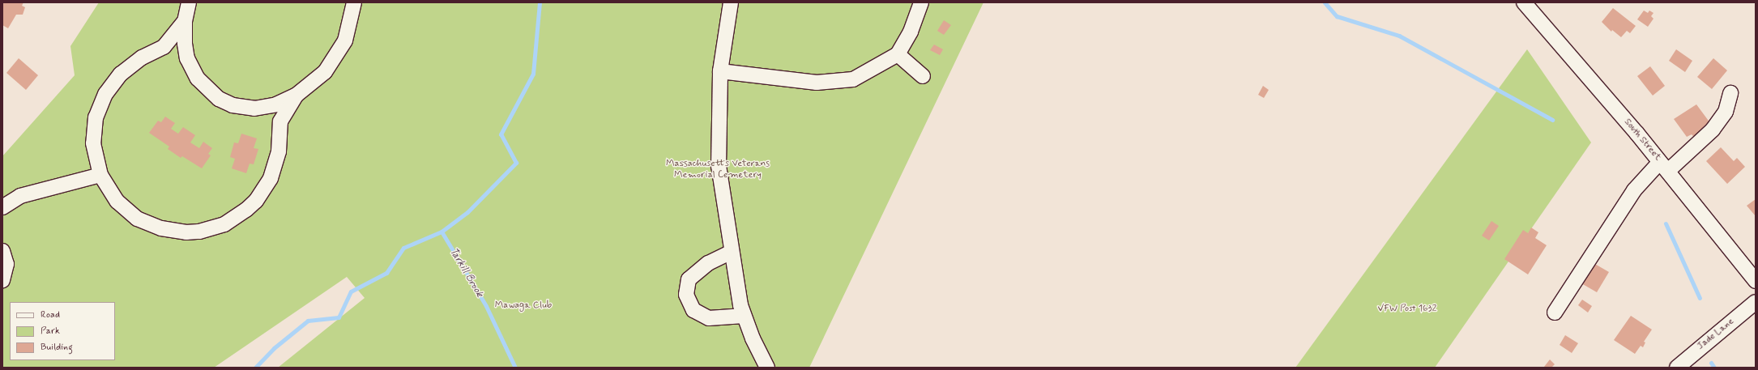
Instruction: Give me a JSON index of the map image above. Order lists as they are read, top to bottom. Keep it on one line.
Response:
{"streets":{"street":["South Street","Jade Lane"]},"water":["Tarkill Brook"],"parks":["Massachusetts Veterans Memorial Cemetery","Mawaga Club","VFW Post 1632"],"legend":["Road","Park","Building"]}
